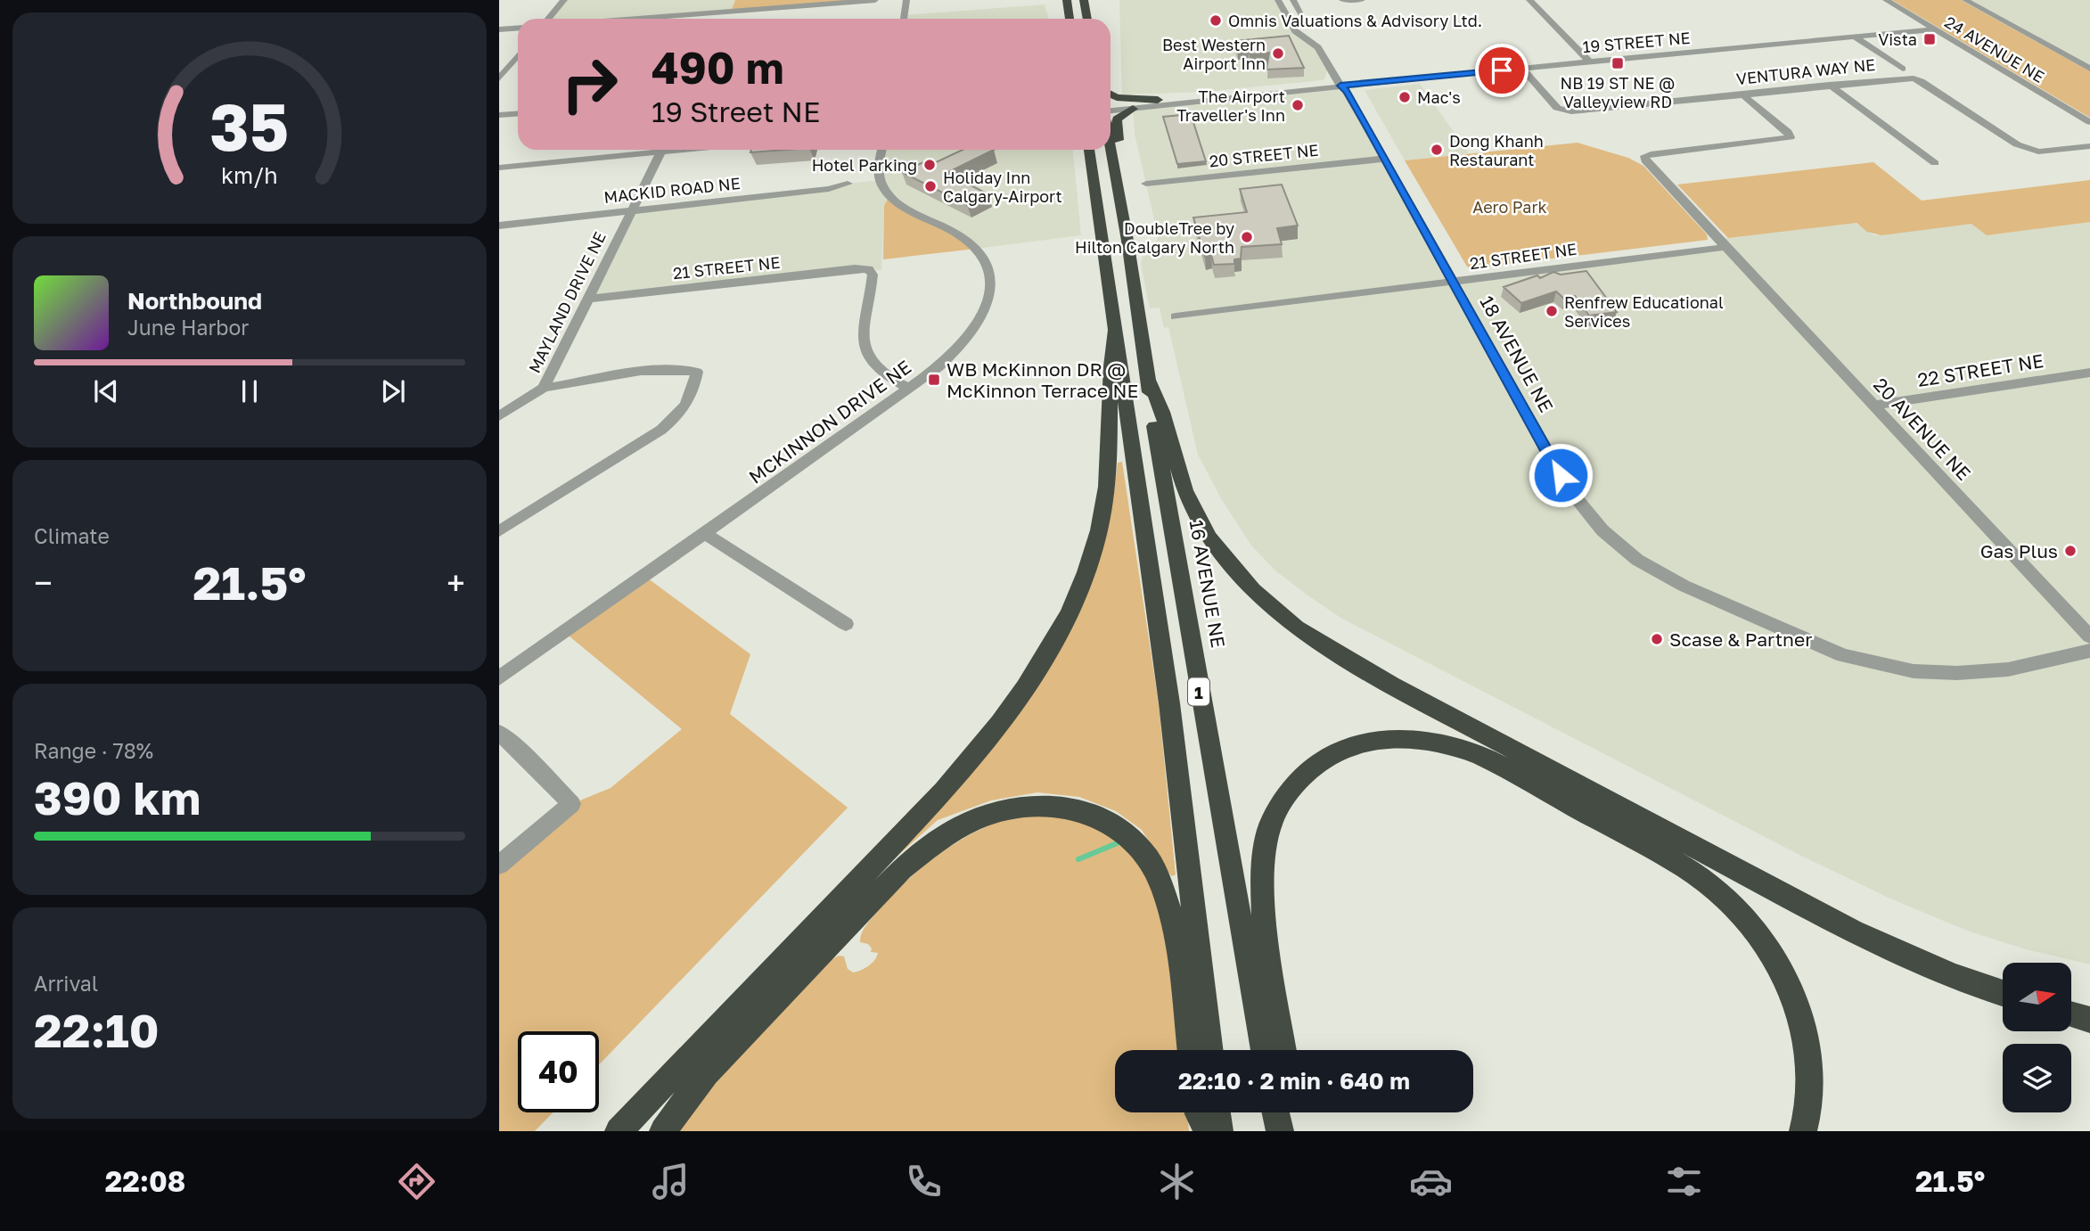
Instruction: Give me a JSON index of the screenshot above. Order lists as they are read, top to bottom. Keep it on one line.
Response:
{"streets":{"highway":["16 AVENUE NE","1"],"street":["19 STREET NE","24 AVENUE NE","VENTURA WAY NE","20 STREET NE","MACKID ROAD NE","21 STREET NE","MAYLAND DRIVE NE","18 AVENUE NE","22 STREET NE","MCKINNON DRIVE NE","20 AVENUE NE"]},"crossings":[["19 STREET NE","24 AVENUE NE"],["19 STREET NE","VENTURA WAY NE"],["19 STREET NE","18 AVENUE NE"],["VENTURA WAY NE","20 AVENUE NE"],["20 STREET NE","18 AVENUE NE"],["MACKID ROAD NE","MAYLAND DRIVE NE"],["21 STREET NE","MAYLAND DRIVE NE"],["21 STREET NE","18 AVENUE NE"],["21 STREET NE","MCKINNON DRIVE NE"],["21 STREET NE","20 AVENUE NE"],["22 STREET NE","20 AVENUE NE"]],"parks":["Aero Park"],"places":{"other":["Omnis Valuations & Advisory Ltd.","Best Western Airport Inn","Mac's","The Airport Traveller's Inn","Dong Khanh Restaurant","Hotel Parking","Holiday Inn Calgary-Airport","DoubleTree by Hilton Calgary North","Renfrew Educational Services","Gas Plus","Scase & Partner"],"transit":["Vista","NB 19 ST NE @ Valleyview RD","WB McKinnon DR @ McKinnon Terrace NE"]},"north":"right","page":{"turn":["490 m","19 Street NE"],"song":["Northbound","June Harbor"],"tile":["Climate",["Range · 78%","390 km"],["Arrival","22:10"]],"heat":["−","21.5°","+"],"limit":"40","trip":"22:10 · 2 min · 640 m","tabs":["22:08","21.5°"],"gauge":["35","km/h"]}}
